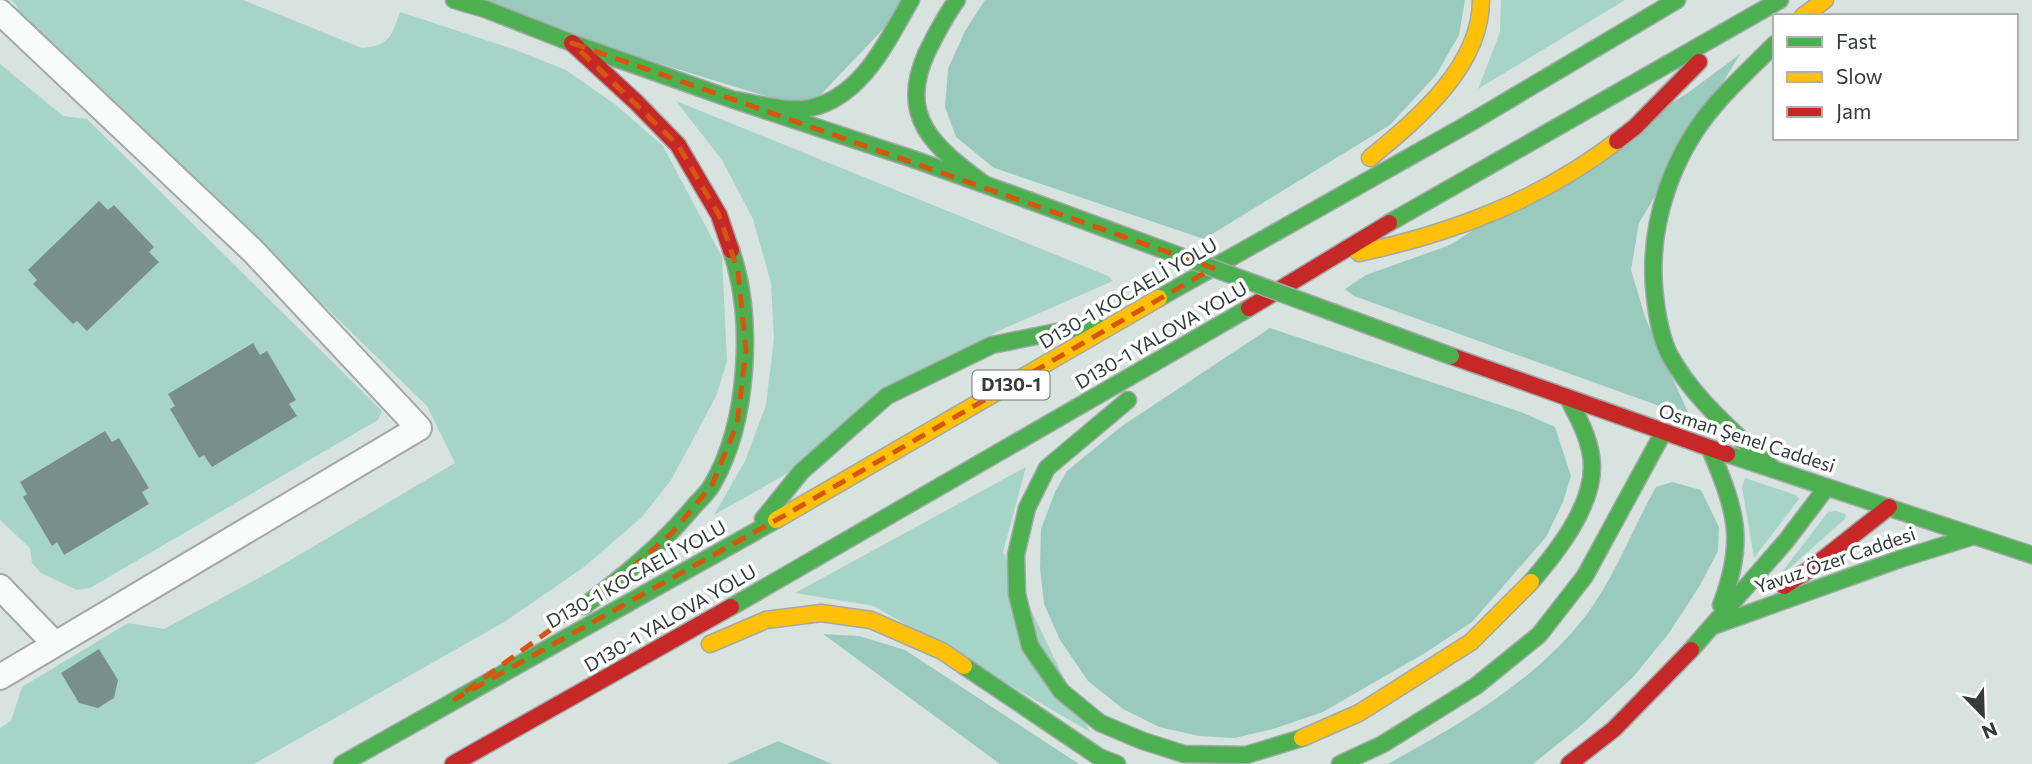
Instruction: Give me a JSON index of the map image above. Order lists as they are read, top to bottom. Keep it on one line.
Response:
{"streets":{"main road":["D130-1 KOCAELİ YOLU","D130-1 YALOVA YOLU","D130-1","Osman Şenel Caddesi","Yavuz Özer Caddesi"]},"crossings":[["Osman Şenel Caddesi","Yavuz Özer Caddesi"]],"legend":["Fast","Slow","Jam"],"north":"bottom right"}
